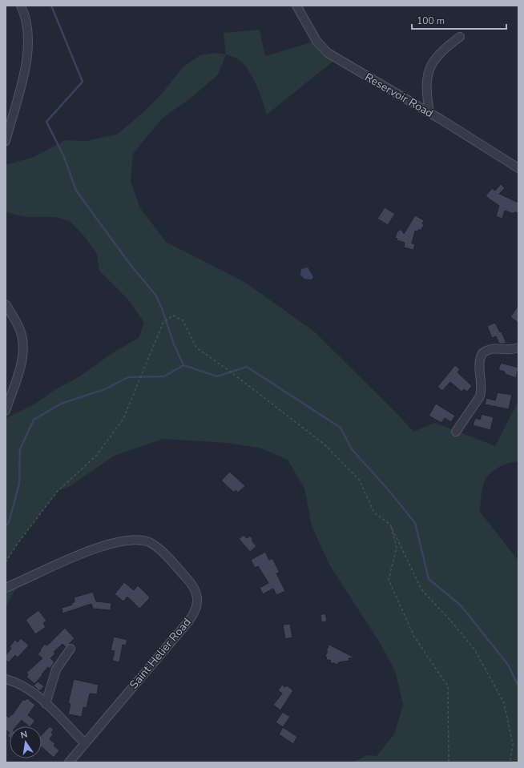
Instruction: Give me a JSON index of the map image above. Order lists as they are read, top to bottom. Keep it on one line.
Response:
{"streets":{"street":["Reservoir Road","Saint Helier Road"]},"scale_bar":"100 m","north":"top"}
